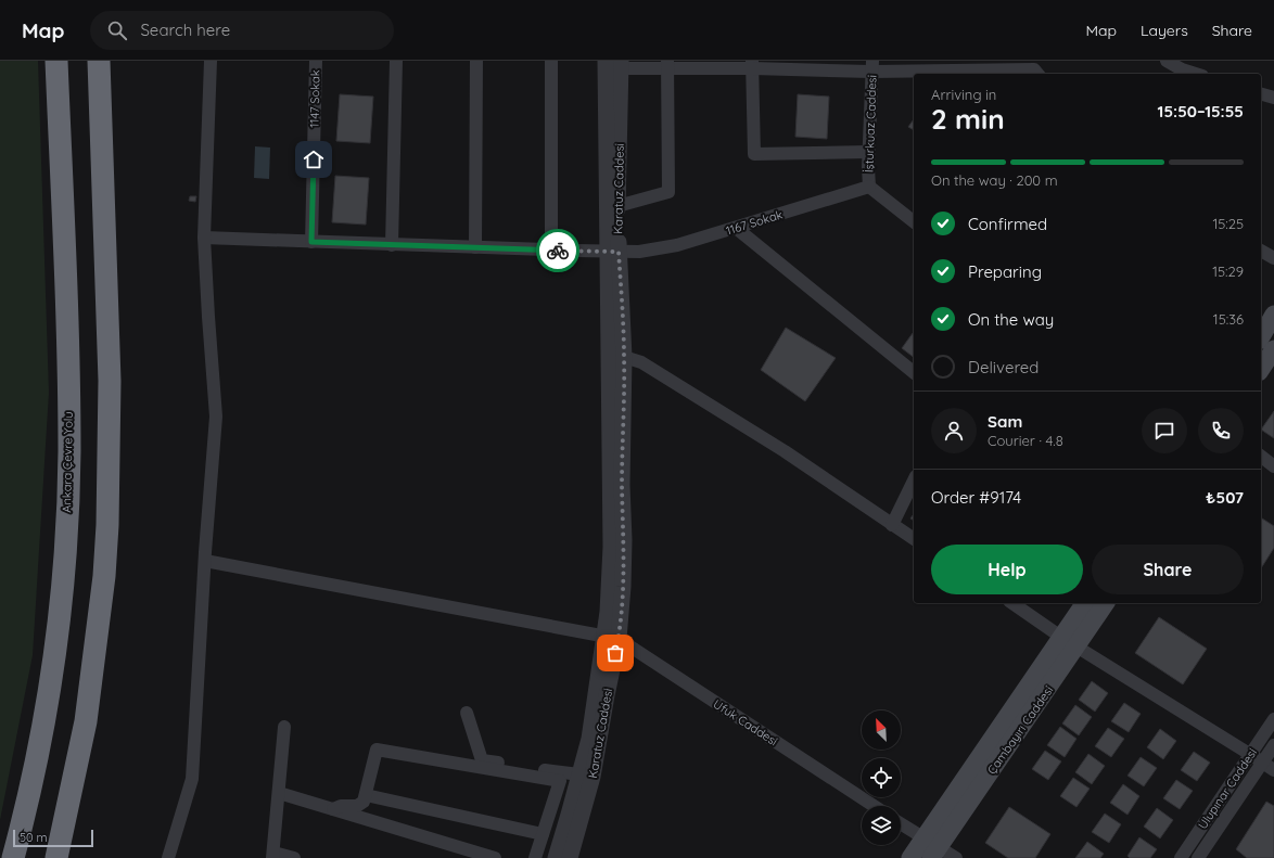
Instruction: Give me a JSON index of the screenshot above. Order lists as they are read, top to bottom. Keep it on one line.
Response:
{"streets":{"highway":["Ankara Çevre Yolu"],"main road":["Çambayırı Caddesi"],"street":["1147 Sokak","İşturkuaz Caddesi","Karatuz Caddesi","1167 Sokak","Ufuk Caddesi","Ulupınar Caddesi"]},"crossings":[["1147 Sokak","1167 Sokak"],["İşturkuaz Caddesi","1167 Sokak"],["Karatuz Caddesi","1167 Sokak"],["Karatuz Caddesi","Ufuk Caddesi"]],"scale_bar":"50 m","north":"top left","page":{"header":"Map","search":"Search here","nav":["Map","Layers","Share"],"heading":["2 min","Arriving in","15:50–15:55"],"panel":["Sam","Courier · 4.8","Order #9174","₺507"],"bar":"On the way · 200 m","list":[["Confirmed","15:25"],["Preparing","15:29"],["On the way","15:36"],"Delivered"],"buttons":["Help","Share"],"scale":"50 m"}}
